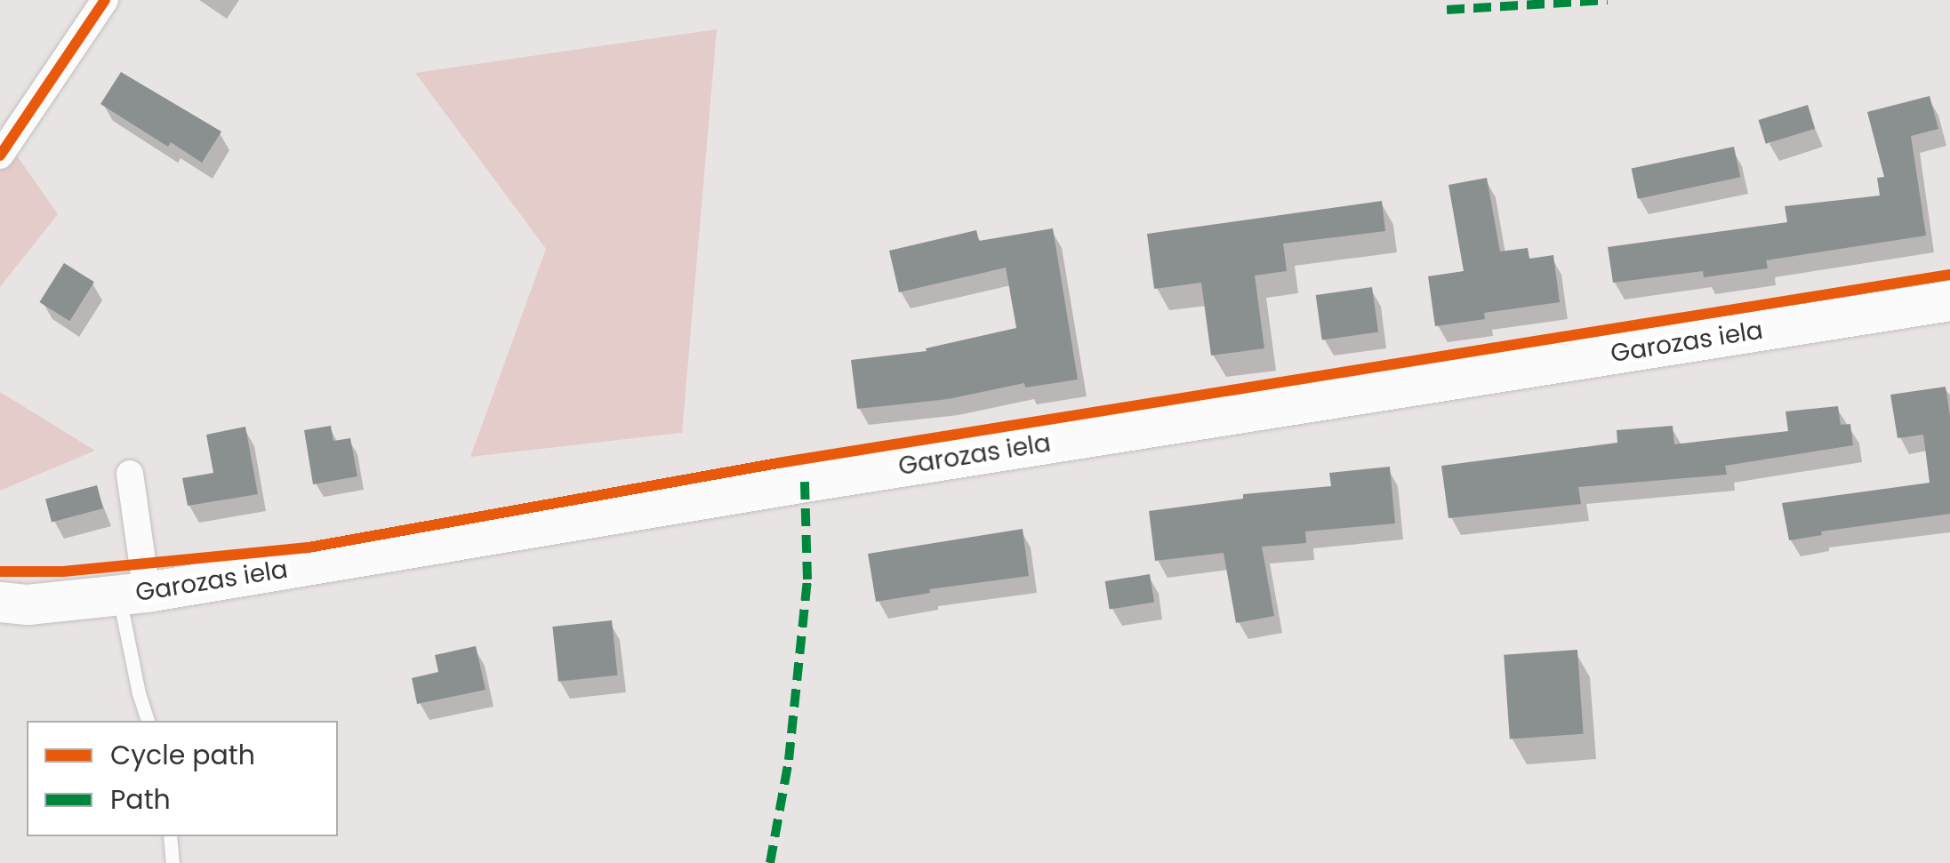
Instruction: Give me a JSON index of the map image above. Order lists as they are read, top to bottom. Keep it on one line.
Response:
{"streets":{"main road":["Garozas iela"]},"legend":["Cycle path","Path"]}
